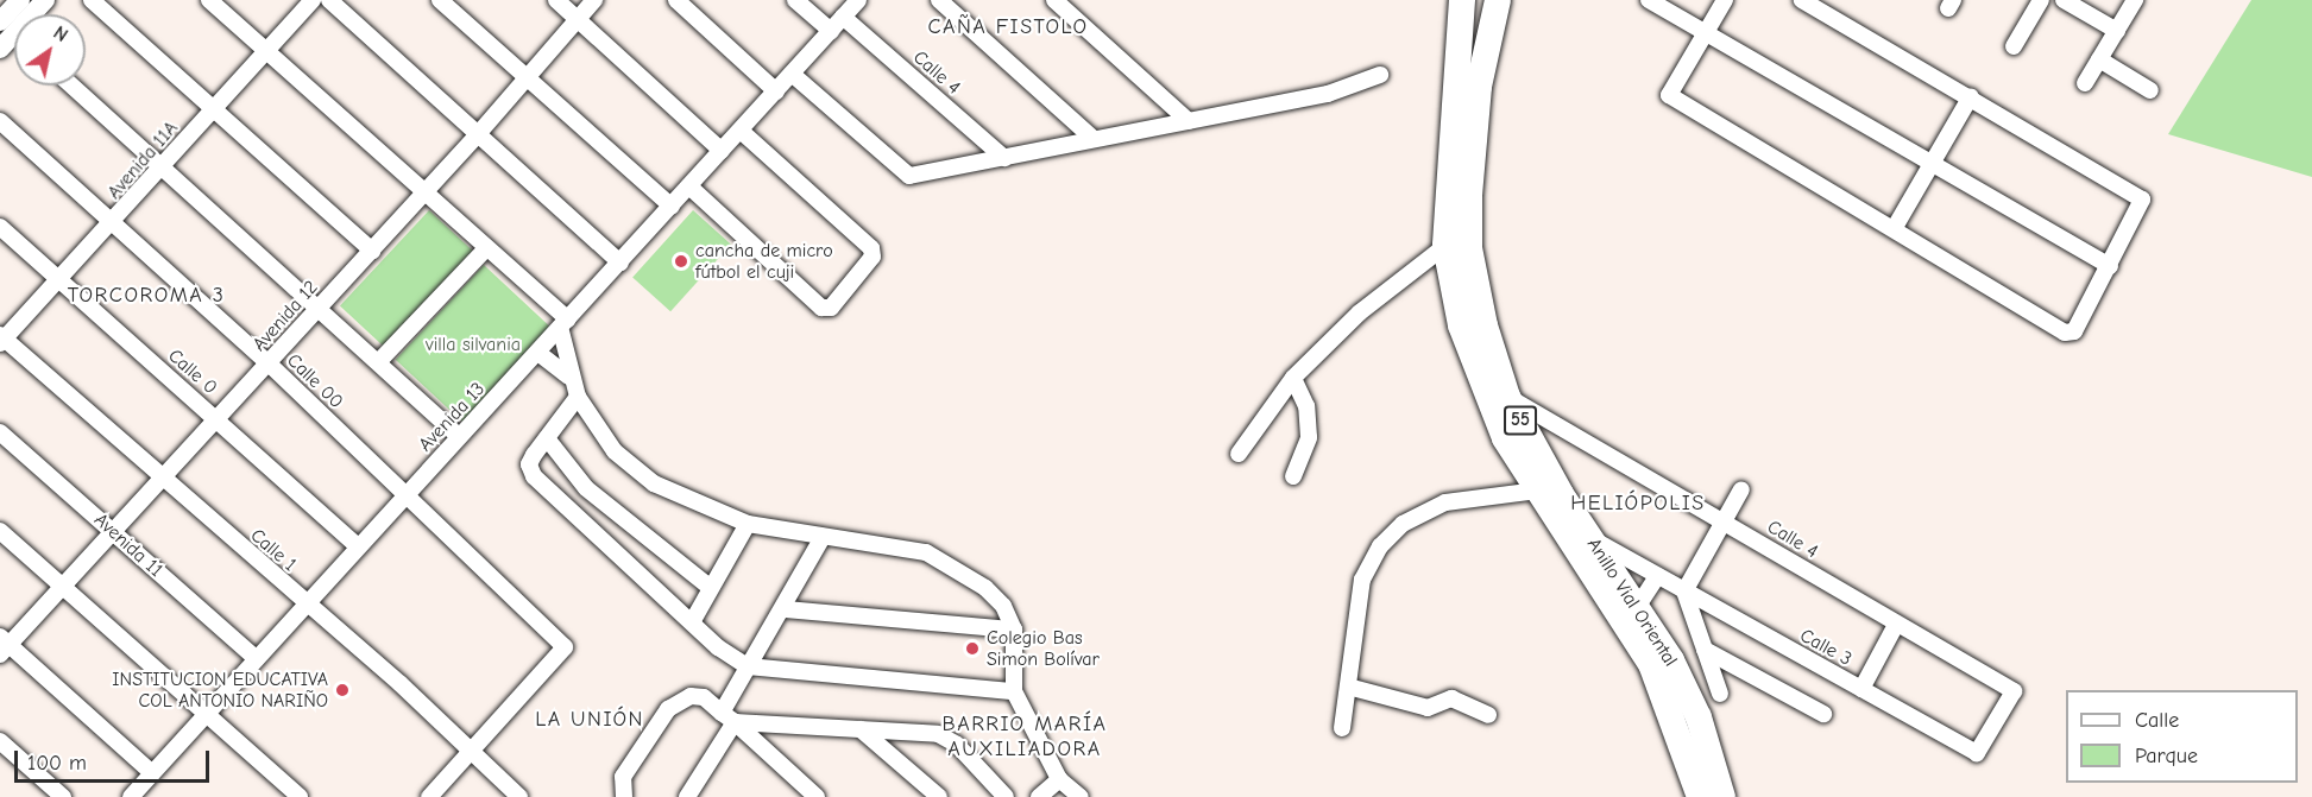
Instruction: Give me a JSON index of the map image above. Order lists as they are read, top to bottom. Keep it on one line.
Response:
{"streets":{"highway":["55","Anillo Vial Oriental"],"street":["Calle 4","Avenida 11A","Avenida 12","Calle 0","Calle 00","Avenida 13","Avenida 11","Calle 1","Calle 3"]},"crossings":[["Calle 4","Avenida 13"],["Calle 4","Anillo Vial Oriental"],["Calle 4","Calle 3"],["Avenida 11A","Calle 0"],["Avenida 11A","Calle 00"],["Avenida 11A","Calle 1"],["Avenida 12","Calle 0"],["Avenida 12","Calle 00"],["Avenida 12","Avenida 11"],["Avenida 12","Calle 1"],["Calle 0","Avenida 13"],["Calle 00","Avenida 13"],["Calle 00","Calle 1"],["Avenida 13","Avenida 11"],["Avenida 13","Calle 1"],["Anillo Vial Oriental","Calle 3"]],"districts":["CAÑA FISTOLO","TORCOROMA 3","HELIÓPOLIS","LA UNIÓN","BARRIO MARÍA AUXILIADORA"],"parks":["villa silvania"],"places":["cancha de micro fútbol el cuji","Colegio Bas Simon Bolívar","INSTITUCION EDUCATIVA COL ANTONIO NARIÑO"],"legend":["Calle","Parque"],"scale_bar":"100 m","north":"top right"}
